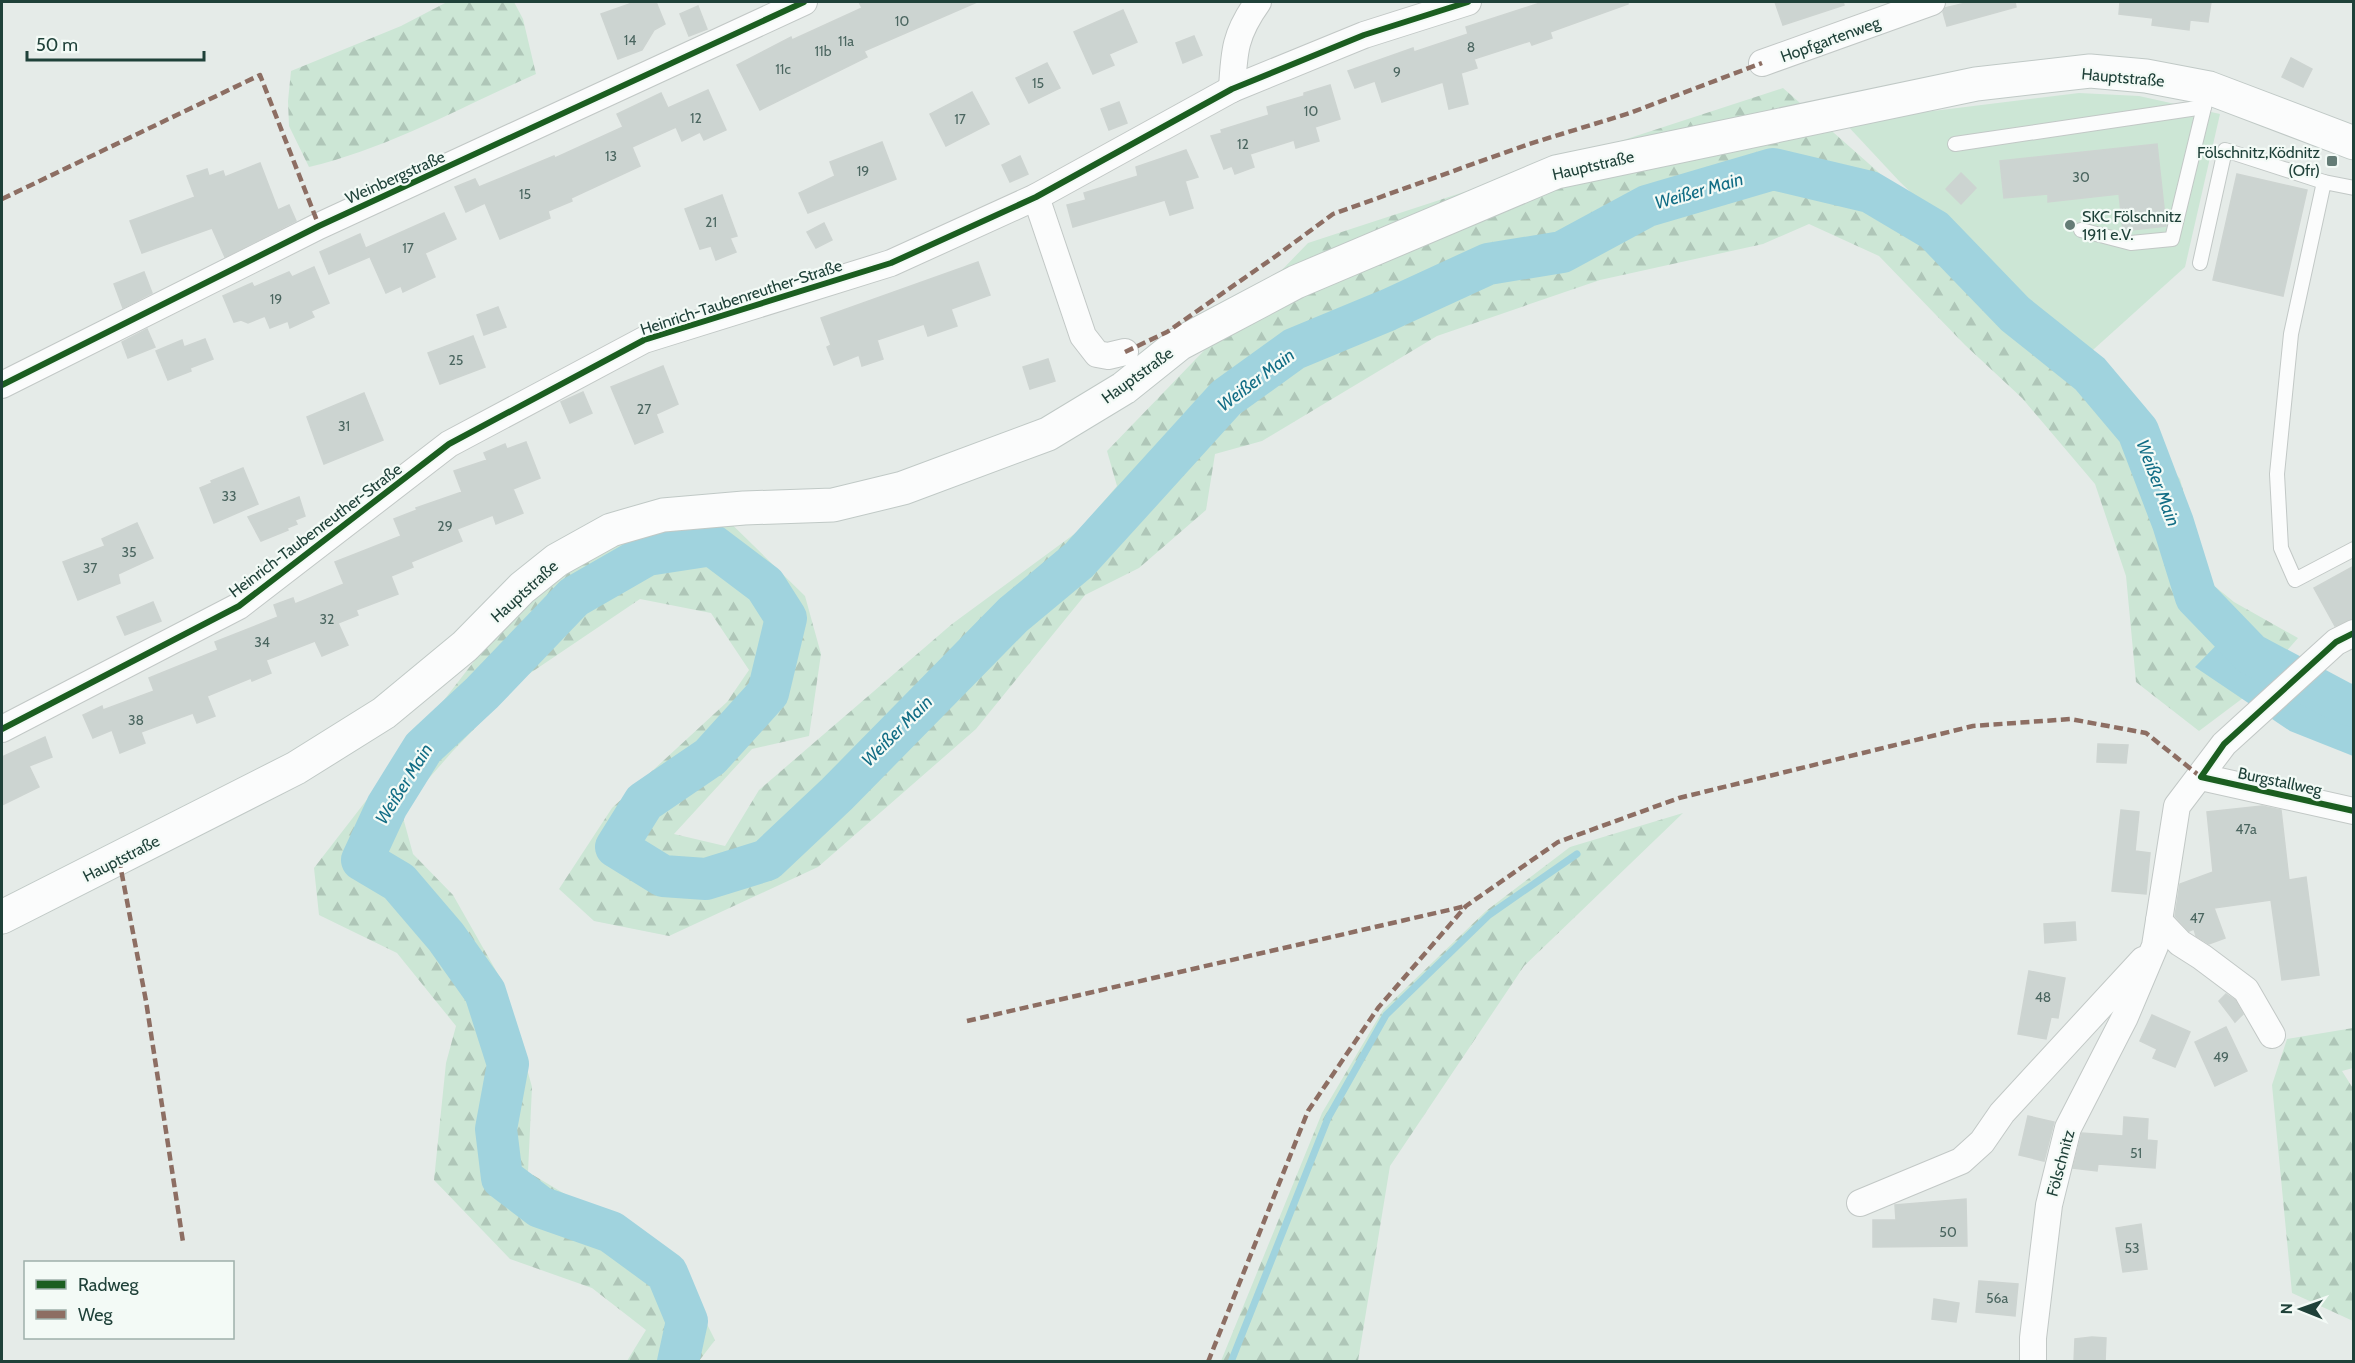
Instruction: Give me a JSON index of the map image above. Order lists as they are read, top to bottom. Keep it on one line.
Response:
{"streets":{"main road":["Hauptstraße"],"street":["Hopfgartenweg","Weinbergstraße","Heinrich-Taubenreuther-Straße","Burgstallweg","Fölschnitz"]},"crossings":[["Burgstallweg","Fölschnitz"]],"water":["Weißer Main"],"places":{"transit":["Fölschnitz,Ködnitz (Ofr)"],"other":["SKC Fölschnitz 1911 e.V."]},"house_numbers":["10","14","11a","8","11b","11c","9","15","10","12","17","12","13","19","30","15","21","17","19","25","27","31","33","29","35","37","32","34","38","47a","47","48","49","51","50","53","56a"],"legend":["Radweg","Weg"],"scale_bar":"50 m","north":"left"}
